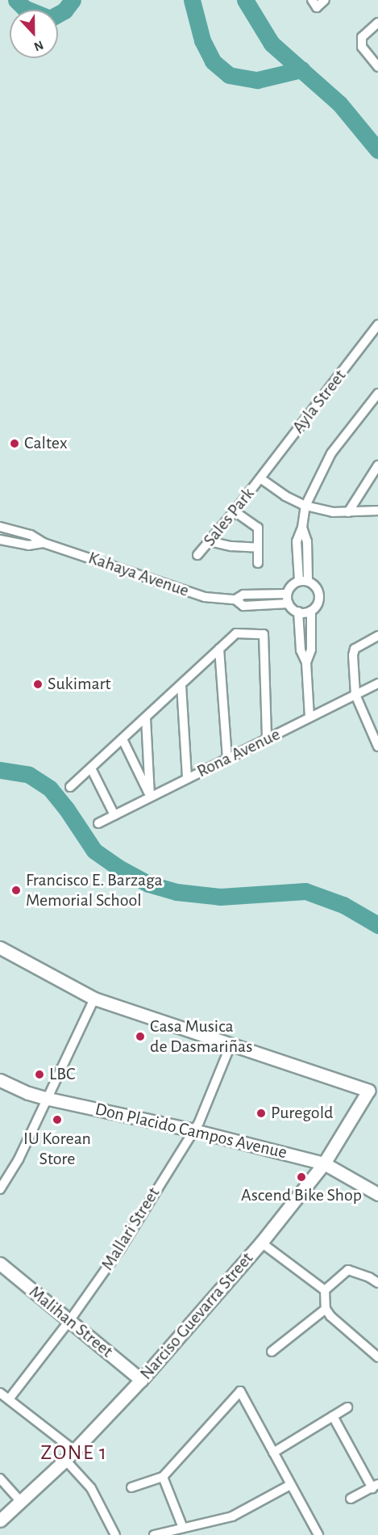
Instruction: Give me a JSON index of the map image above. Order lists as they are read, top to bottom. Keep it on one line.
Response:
{"streets":{"street":["Ayla Street","Sales Park","Kahaya Avenue","Rona Avenue","Don Placido Campos Avenue","Mallari Street","Narciso Guevarra Street","Malihan Street"]},"crossings":[["Ayla Street","Sales Park"],["Don Placido Campos Avenue","Mallari Street"],["Don Placido Campos Avenue","Narciso Guevarra Street"],["Mallari Street","Malihan Street"],["Narciso Guevarra Street","Malihan Street"]],"districts":["ZONE 1"],"places":["Caltex","Sukimart","Francisco E. Barzaga Memorial School","Casa Musica de Dasmariñas","LBC","Puregold","IU Korean Store","Ascend Bike Shop"],"north":"bottom"}
